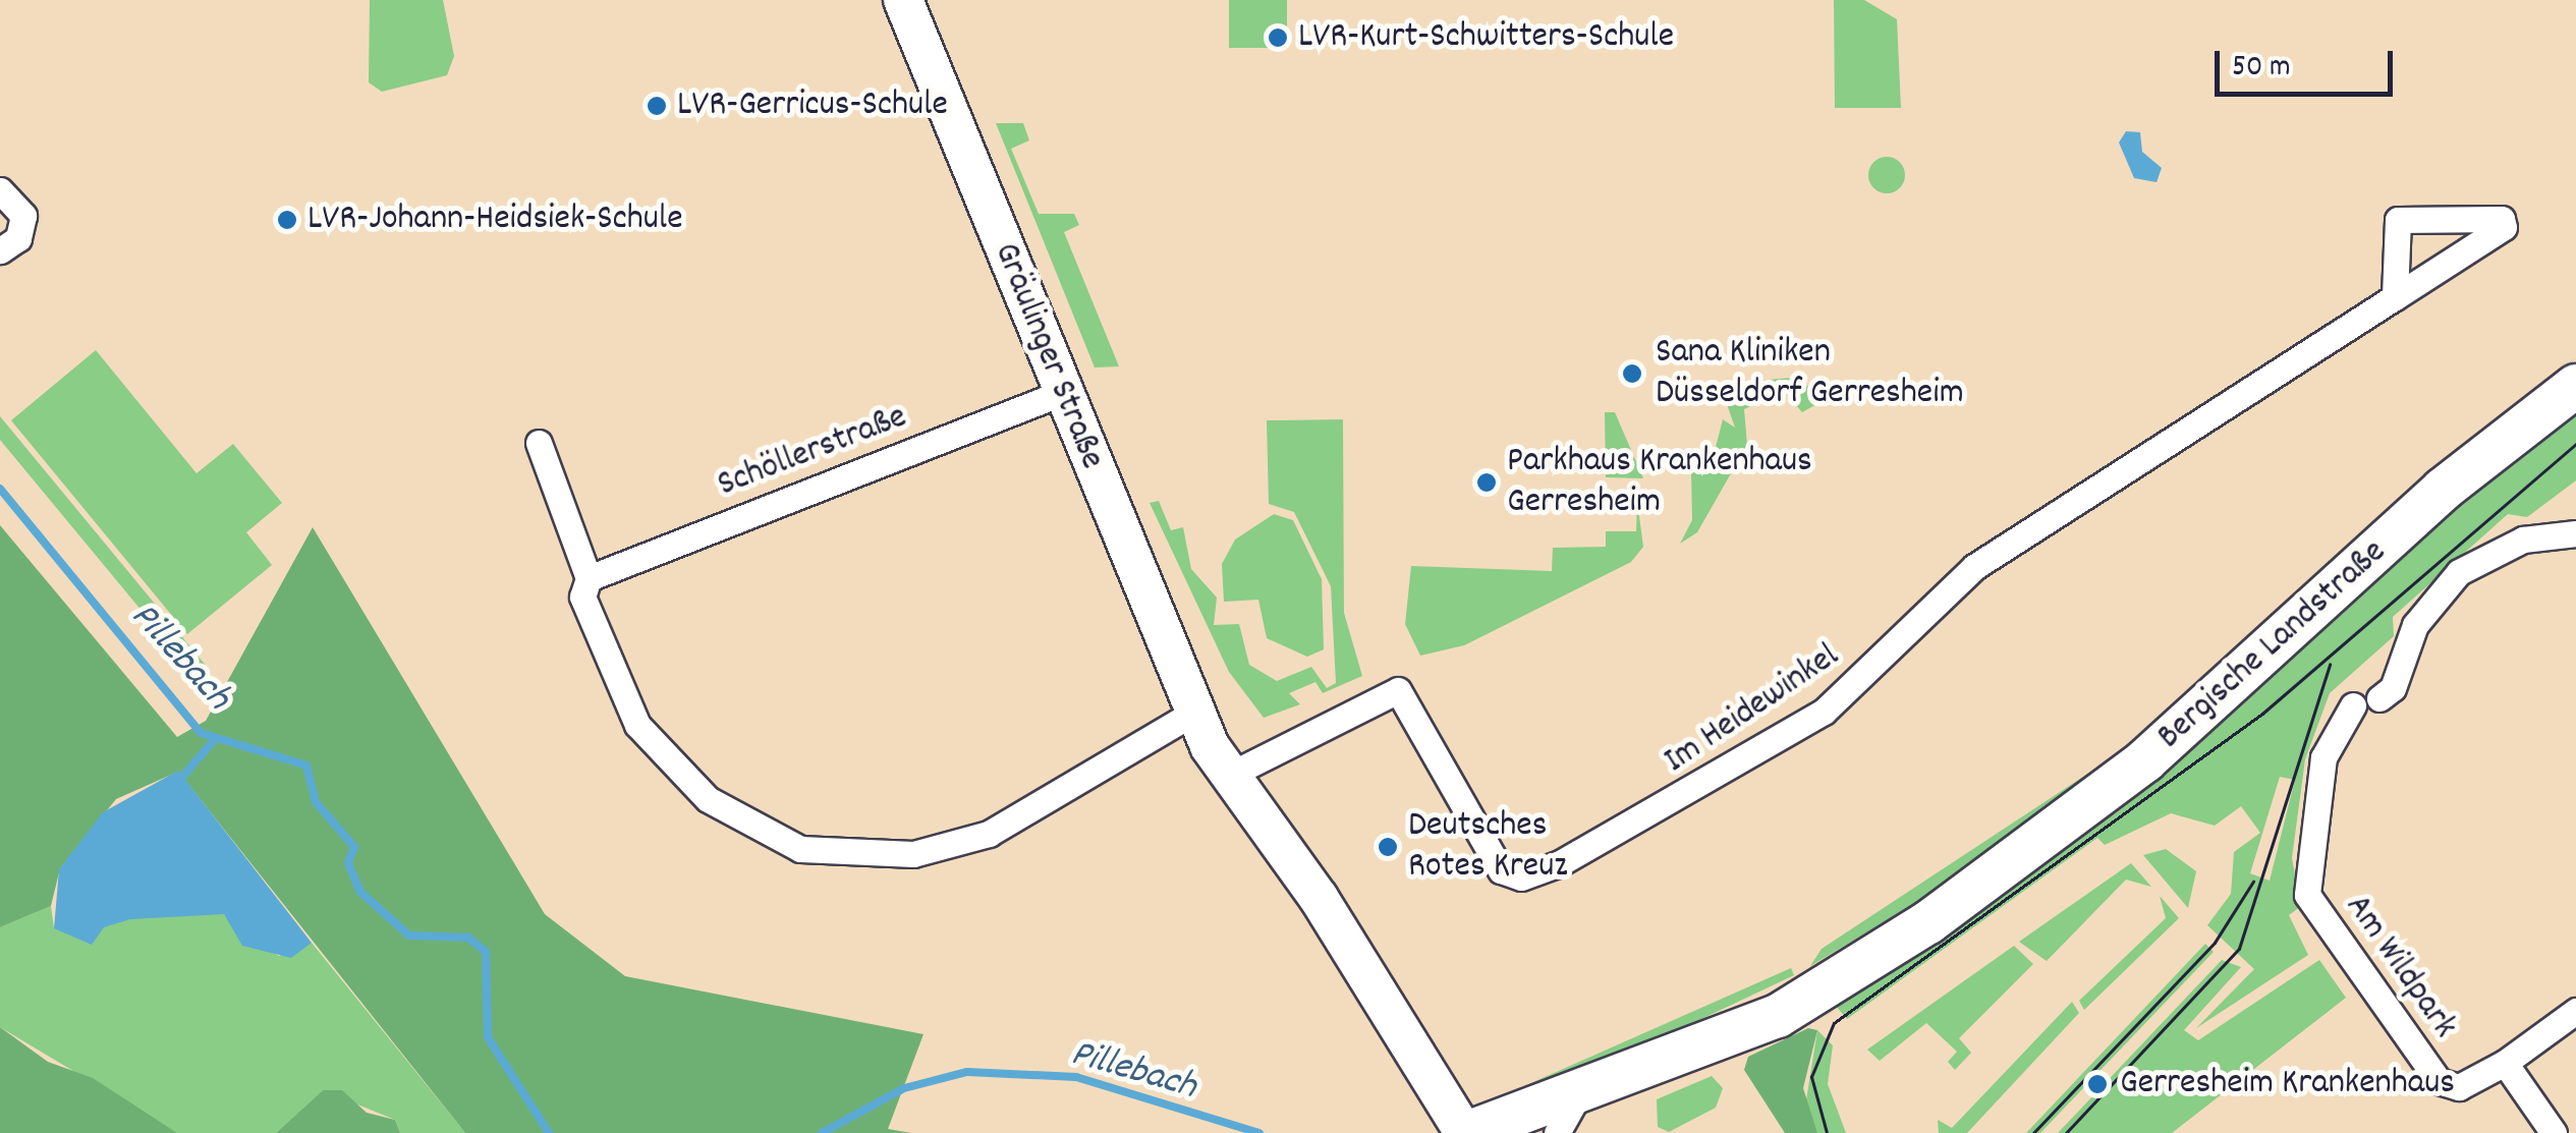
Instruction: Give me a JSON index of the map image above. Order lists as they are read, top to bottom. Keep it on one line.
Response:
{"streets":{"main road":["Gräulinger Straße","Bergische Landstraße"],"street":["Schöllerstraße","Im Heidewinkel","Am Wildpark"]},"crossings":[["Gräulinger Straße","Schöllerstraße"],["Gräulinger Straße","Bergische Landstraße"],["Gräulinger Straße","Im Heidewinkel"]],"water":["Pillebach"],"places":["LVR-Kurt-Schwitters-Schule","LVR-Gerricus-Schule","LVR-Johann-Heidsiek-Schule","Sana Kliniken Düsseldorf Gerresheim","Parkhaus Krankenhaus Gerresheim","Deutsches Rotes Kreuz","Gerresheim Krankenhaus"],"scale_bar":"50 m"}
